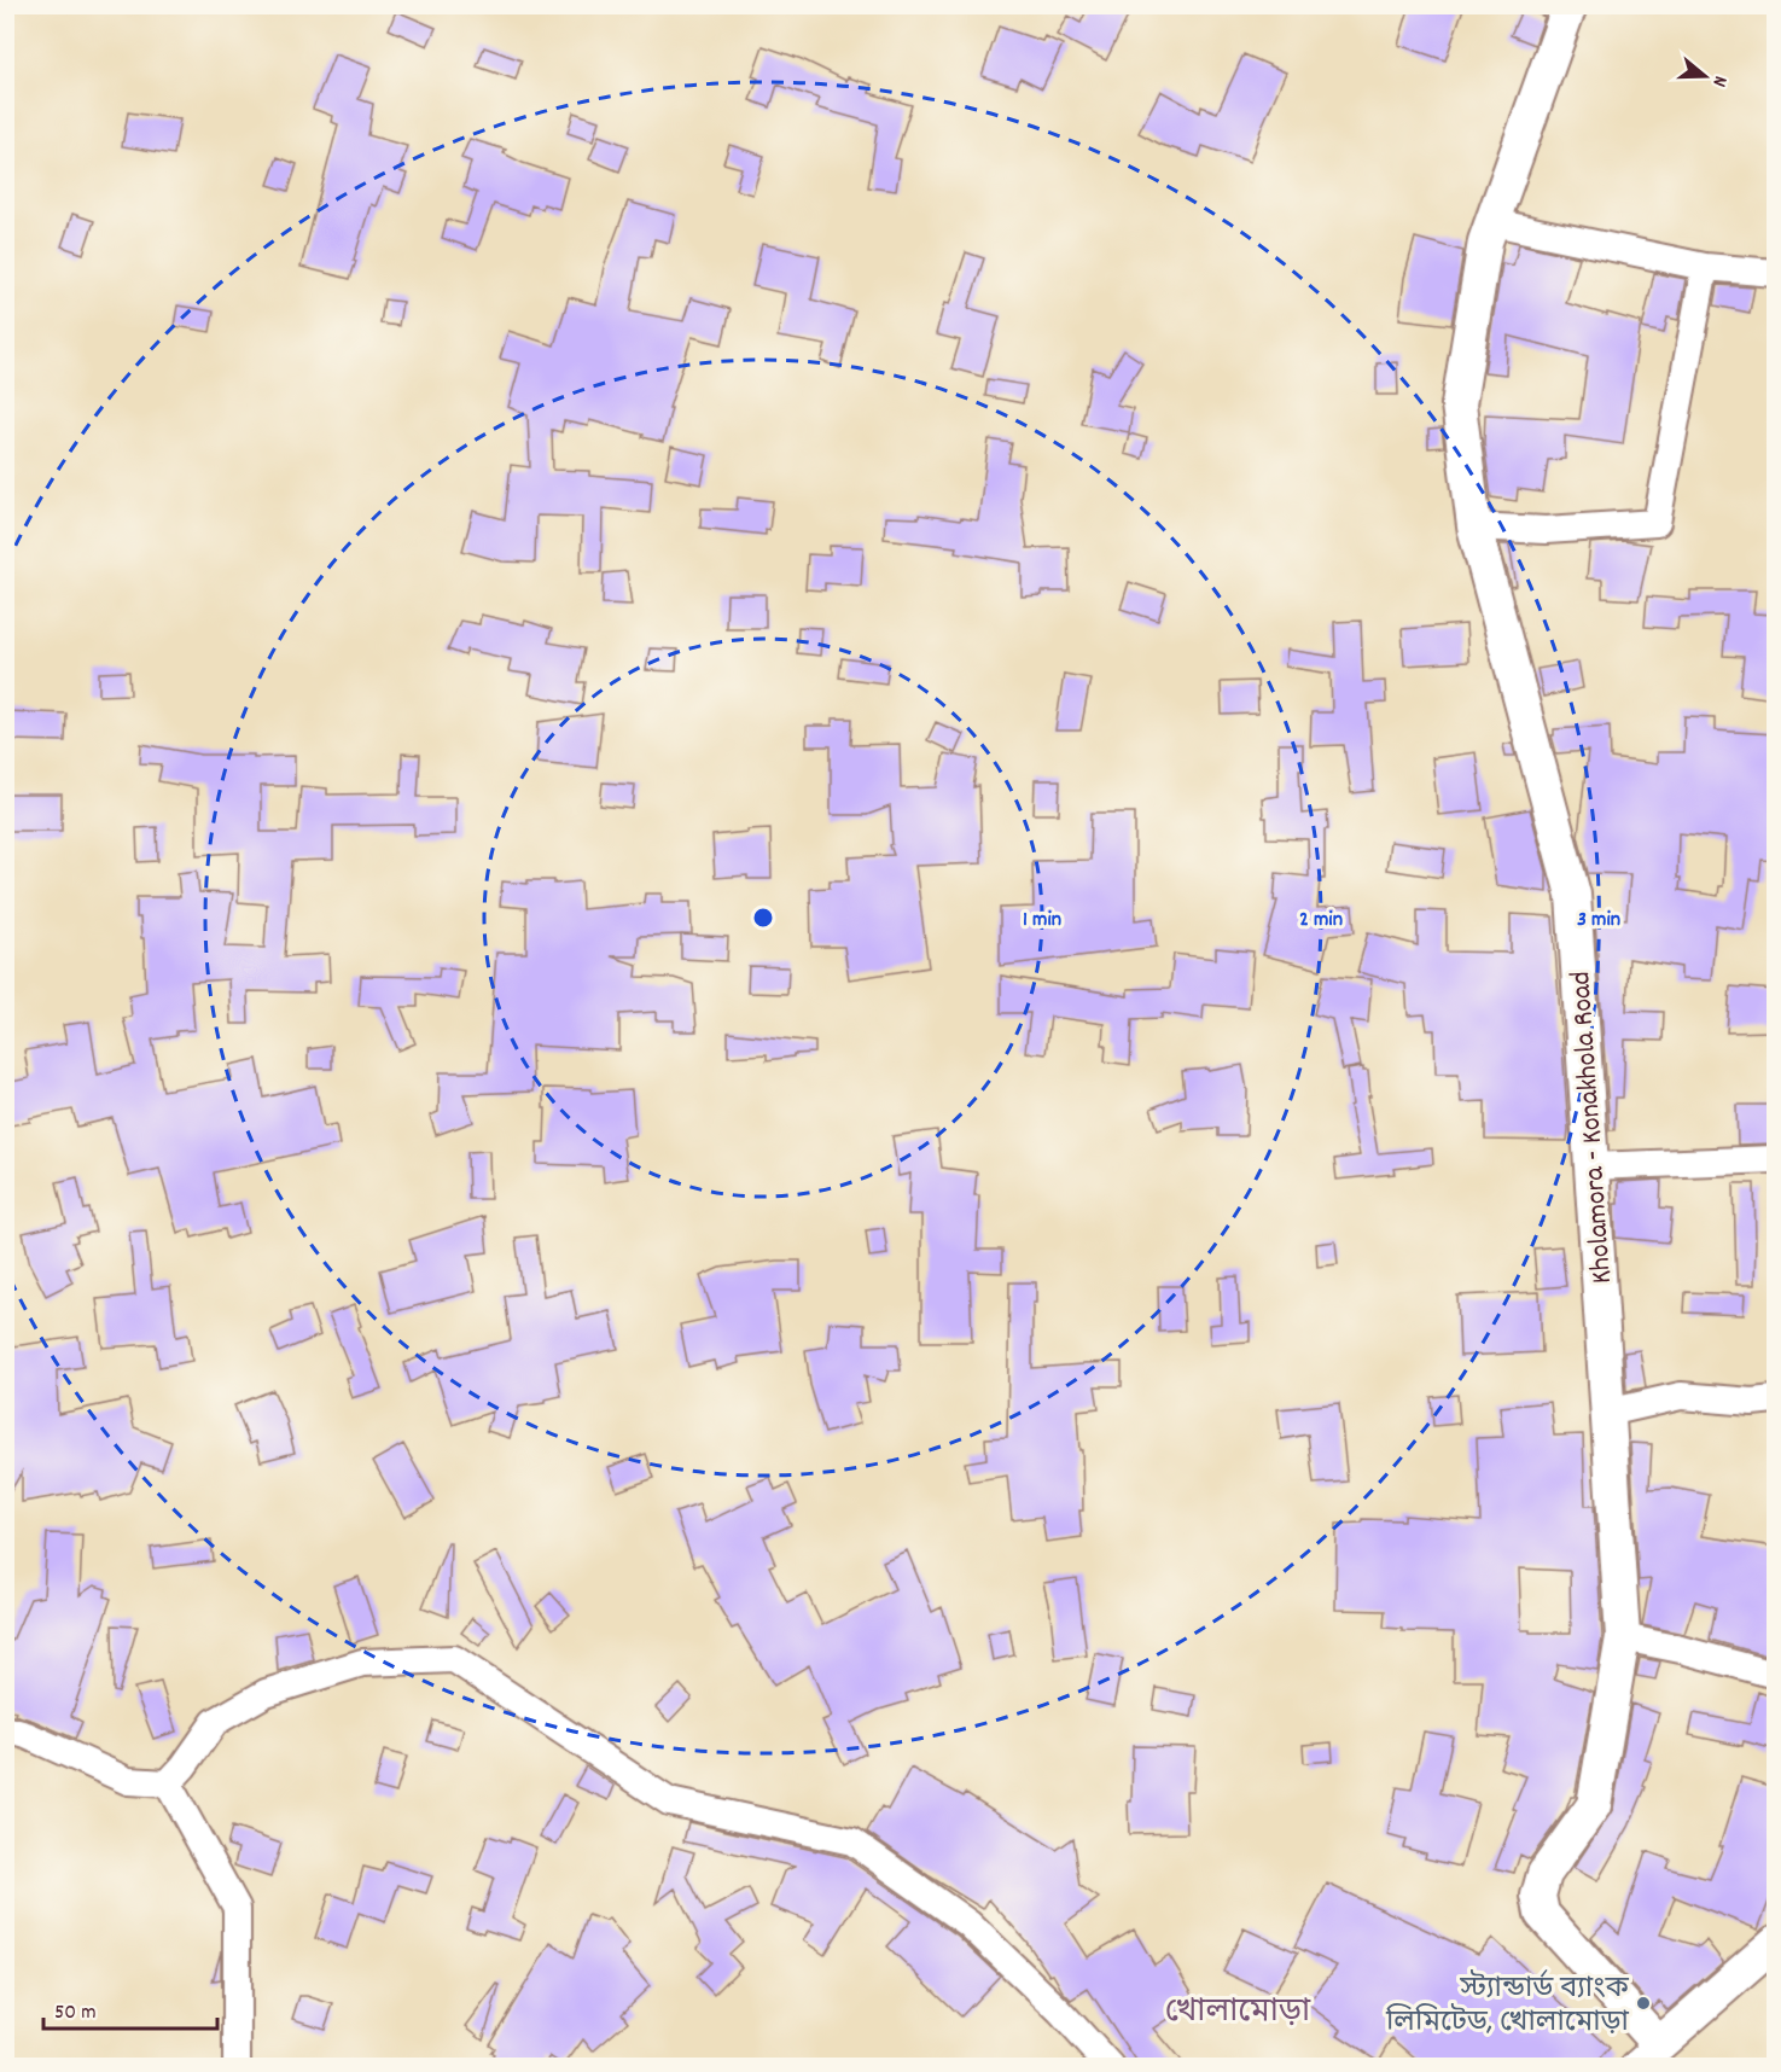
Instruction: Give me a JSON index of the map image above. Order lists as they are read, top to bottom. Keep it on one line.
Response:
{"streets":{"main road":["Kholamora - Konakhola Road"]},"districts":["খোলামোড়া"],"places":["স্ট্যান্ডার্ড ব্যাংক লিমিটেড, খোলামোড়া"],"scale_bar":"50 m","north":"right","rings":["1 min","2 min","3 min"]}
